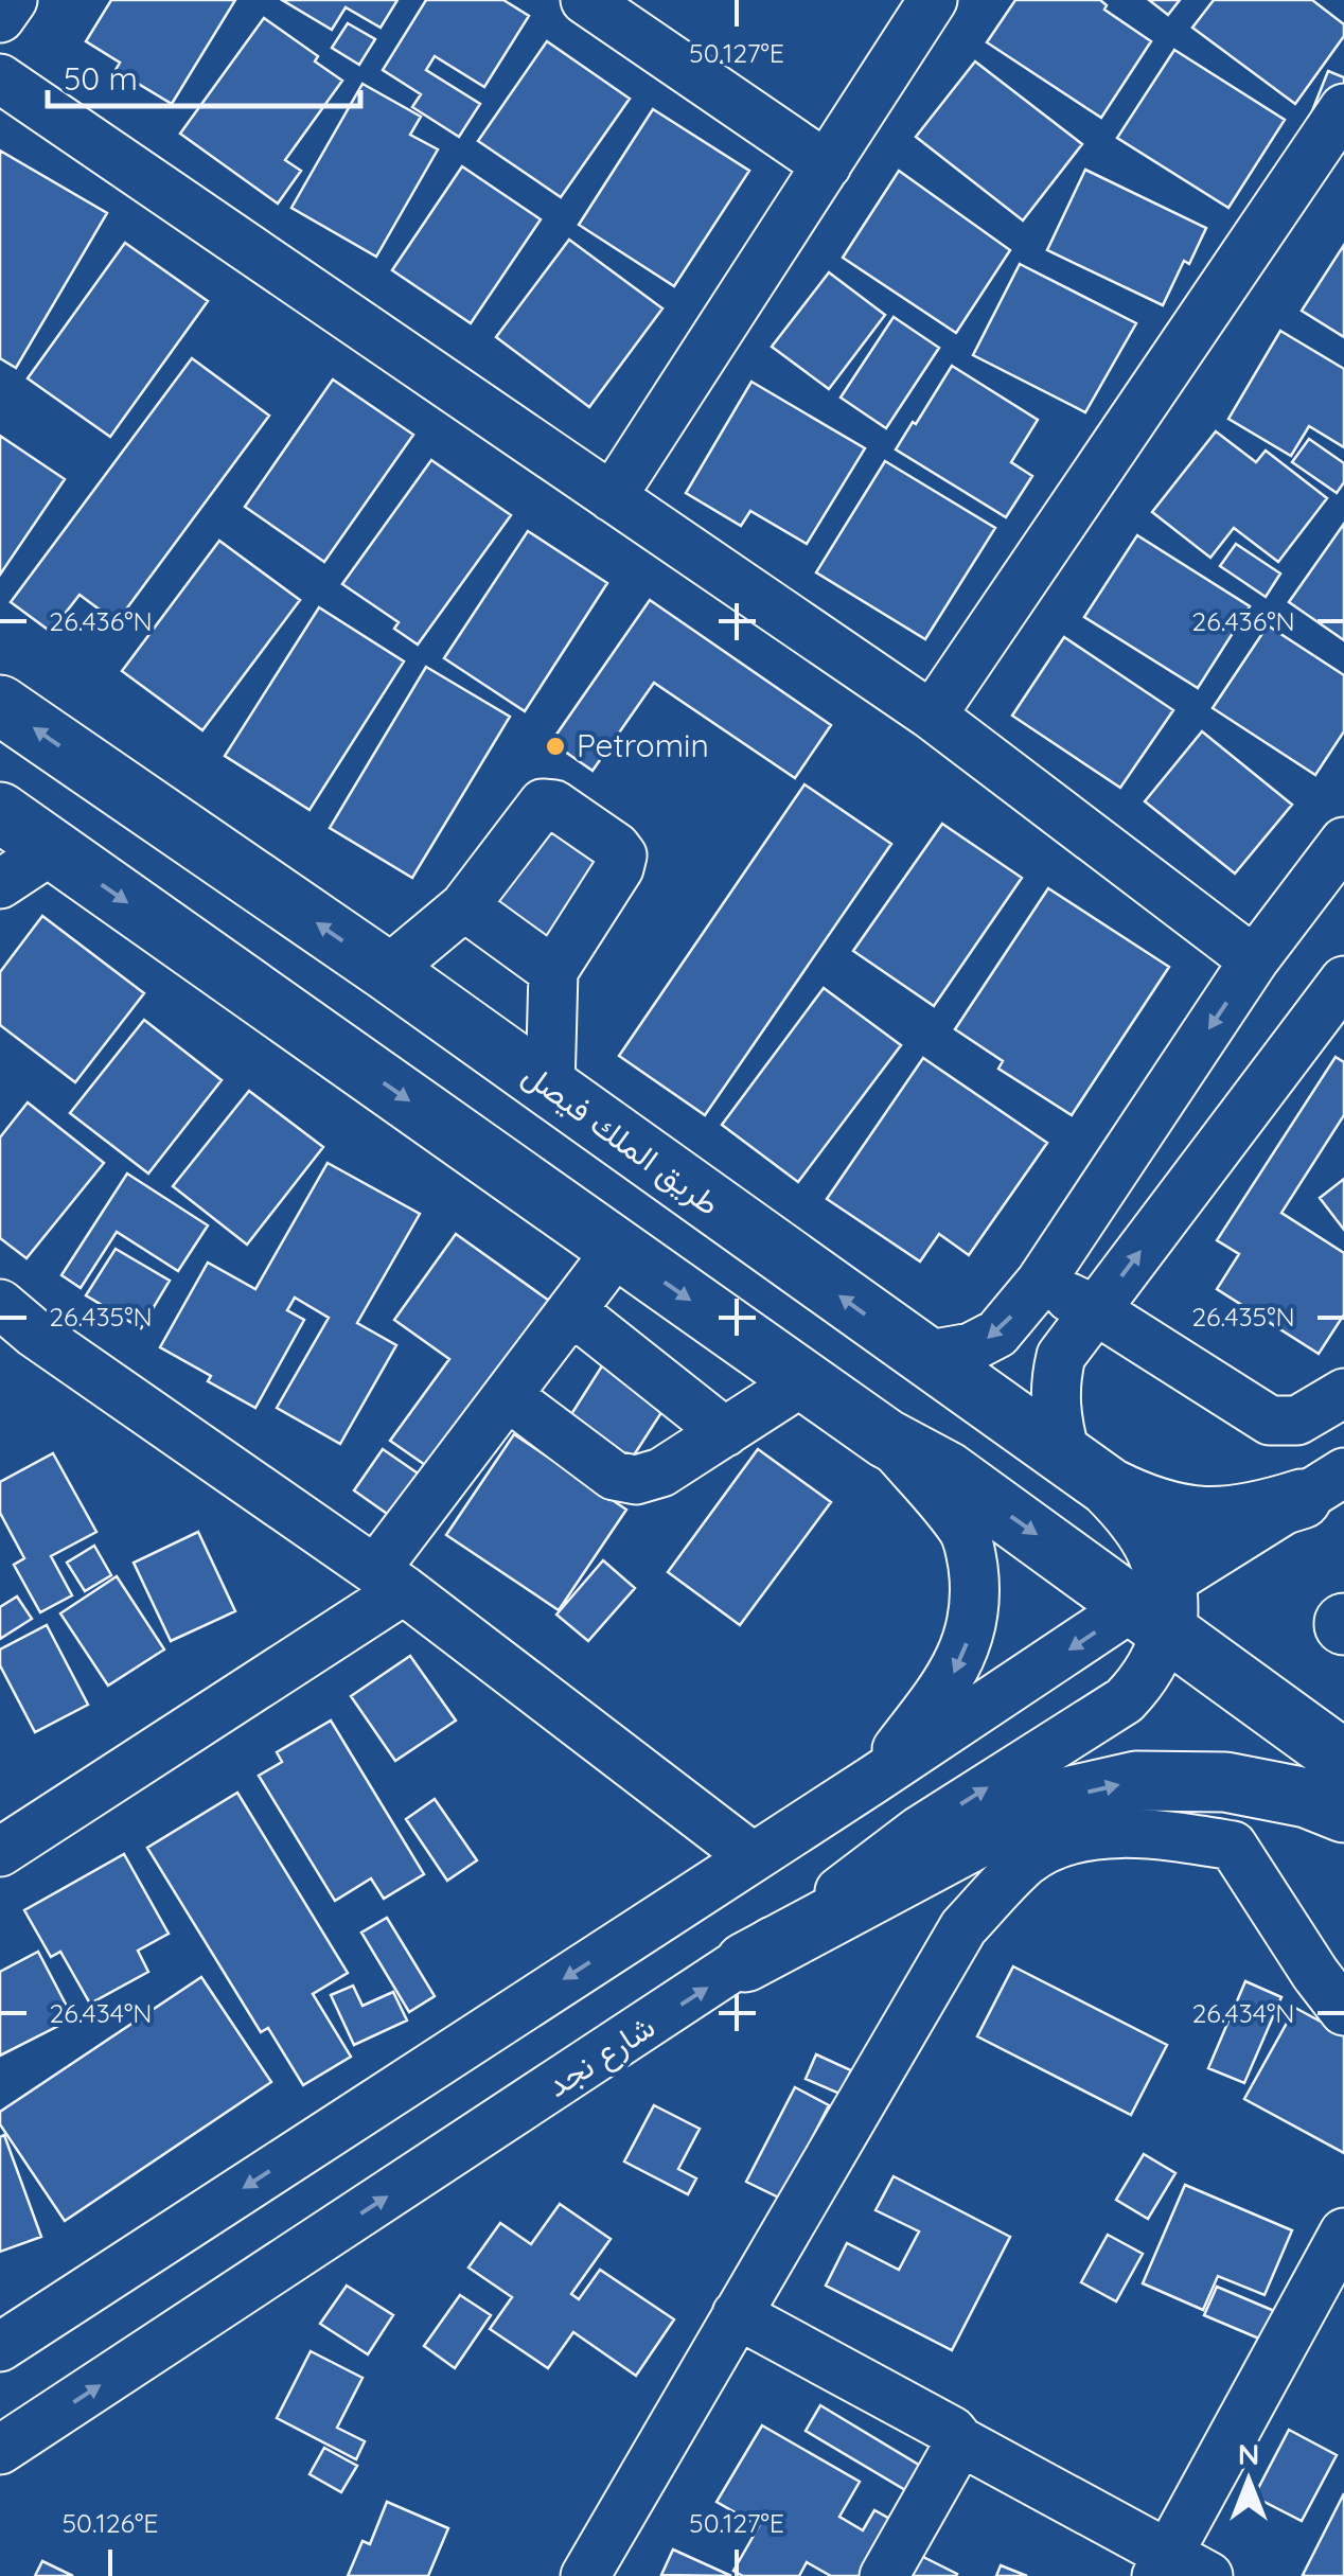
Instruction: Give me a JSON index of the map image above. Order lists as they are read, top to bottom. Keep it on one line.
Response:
{"streets":{"main road":["طريق الملك فيصل"],"street":["شارع نجد"]},"crossings":[["طريق الملك فيصل","شارع نجد"]],"places":["Petromin"],"scale_bar":"50 m","north":"top","coordinates":["50.127°E","26.436°N","26.435°N","26.434°N","50.126°E"]}
